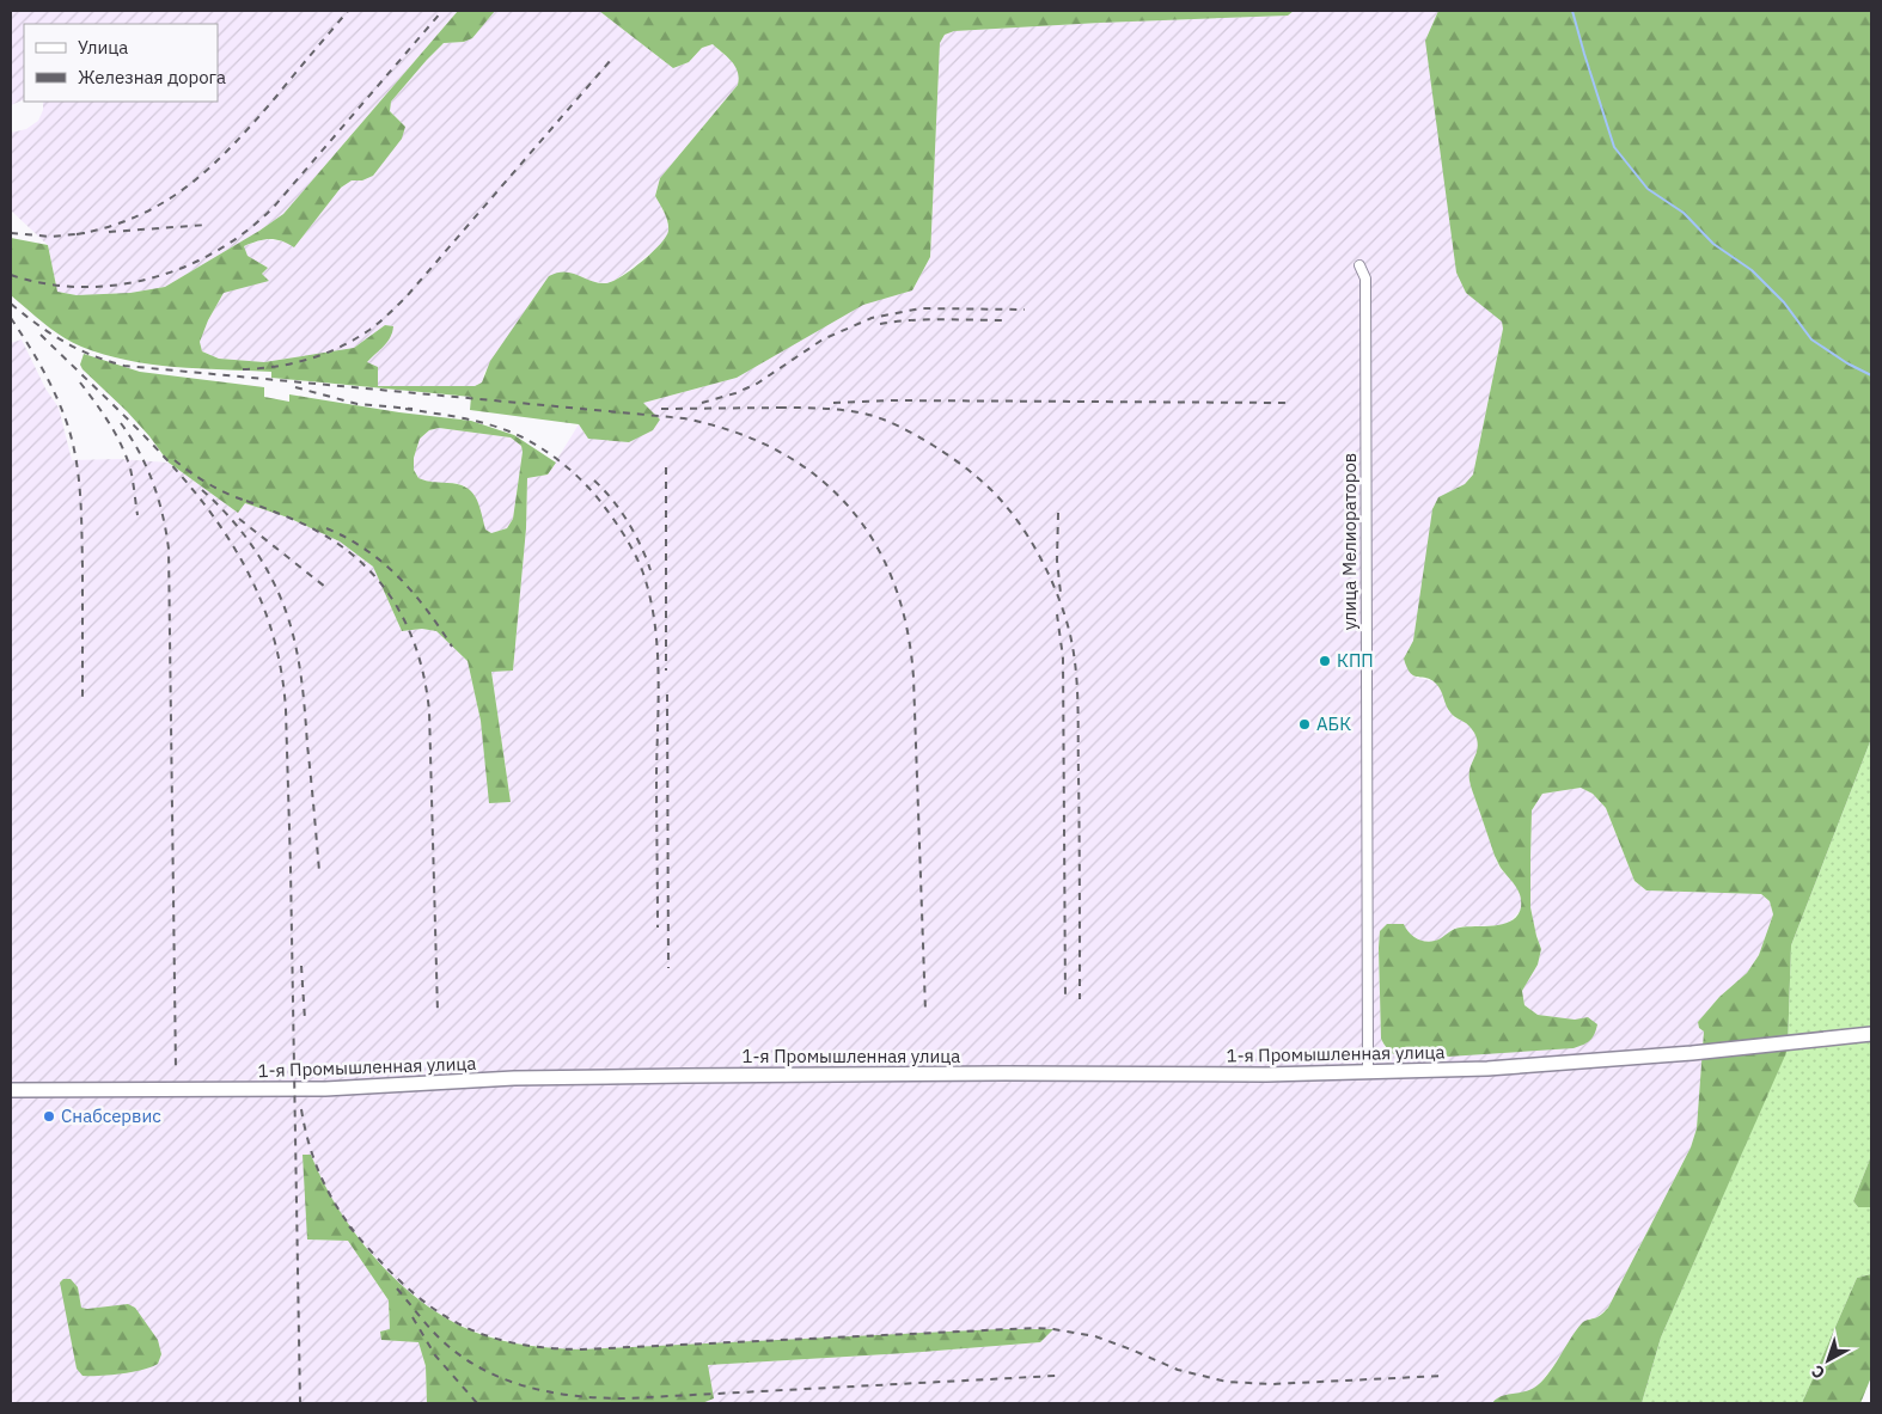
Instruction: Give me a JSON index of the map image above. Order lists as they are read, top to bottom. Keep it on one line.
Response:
{"streets":{"main road":["1-я Промышленная улица"],"street":["улица Мелиораторов"]},"crossings":[["улица Мелиораторов","1-я Промышленная улица"]],"places":["КПП","АБК","Снабсервис"],"legend":["Улица","Железная дорога"],"north":"bottom left"}
